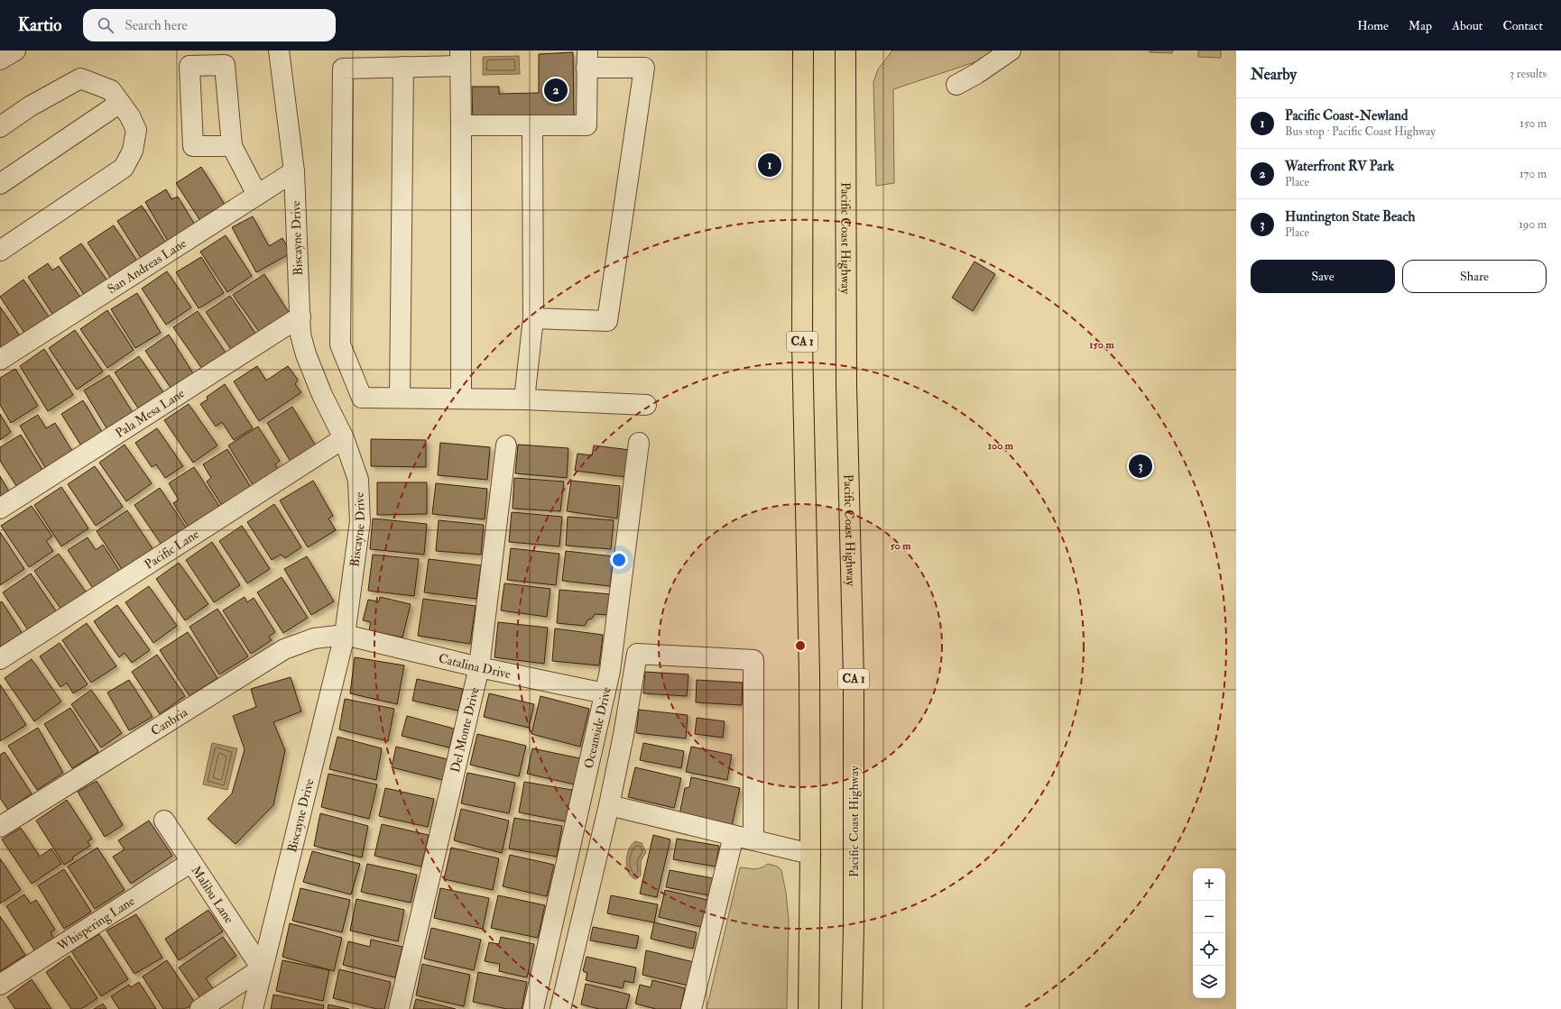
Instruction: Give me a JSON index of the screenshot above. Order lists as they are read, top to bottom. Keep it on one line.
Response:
{"streets":{"highway":["Pacific Coast Highway","CA 1"],"street":["Biscayne Drive","San Andreas Lane","Pala Mesa Lane","Pacific Lane","Catalina Drive","Canbria","Oceanside Drive","Del Monte Drive","Malibu Lane","Whispering Lane"]},"crossings":[["Biscayne Drive","San Andreas Lane"],["Biscayne Drive","Pala Mesa Lane"],["Biscayne Drive","Pacific Lane"],["Biscayne Drive","Catalina Drive"],["Biscayne Drive","Canbria"],["Biscayne Drive","Malibu Lane"],["Catalina Drive","Canbria"],["Catalina Drive","Oceanside Drive"],["Catalina Drive","Del Monte Drive"],["Malibu Lane","Whispering Lane"]],"page":{"header":"Kartio","search":"Search here","nav":["Home","Map","About","Contact"],"heading":["Nearby","3 results"],"pins":["2","1","3"],"list":[{"mark":"1","name":"Pacific Coast-Newland","note":"Bus stop · Pacific Coast Highway","value":"150 m"},{"mark":"2","name":"Waterfront RV Park","note":"Place","value":"170 m"},{"mark":"3","name":"Huntington State Beach","note":"Place","value":"190 m"}],"buttons":["Save","Share"],"map_buttons":["+","−"]},"rings":["150 m","100 m","50 m"]}
